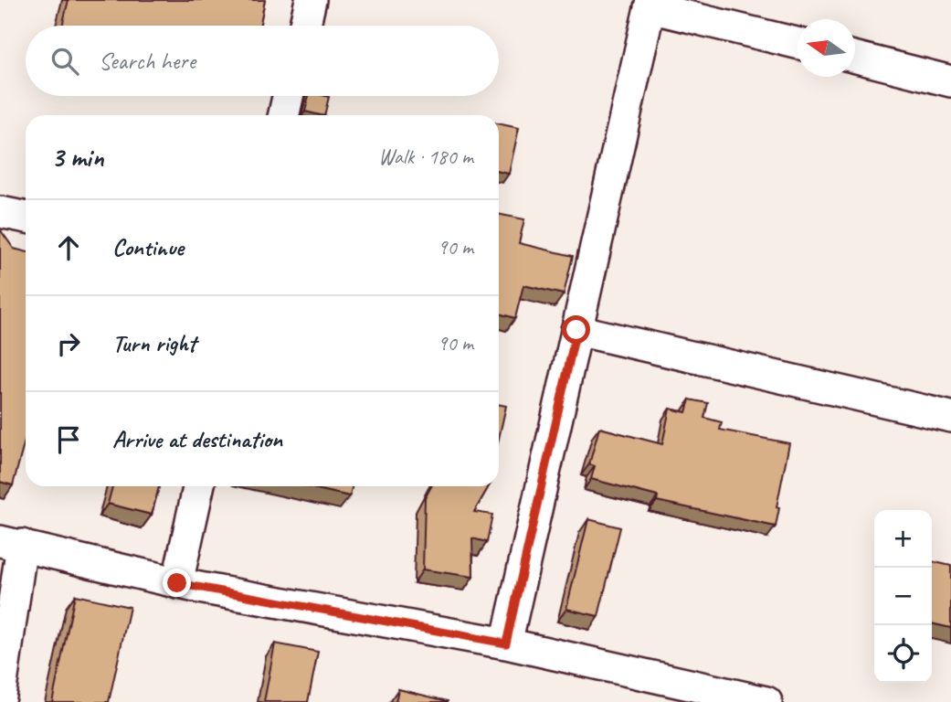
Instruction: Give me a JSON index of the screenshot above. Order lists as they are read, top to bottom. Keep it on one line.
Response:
{"north":"left","page":{"search":"Search here","heading":["3 min","Walk · 180 m"],"list":[["Continue","90 m"],["Turn right","90 m"],"Arrive at destination"],"map_buttons":["+","−"]}}
